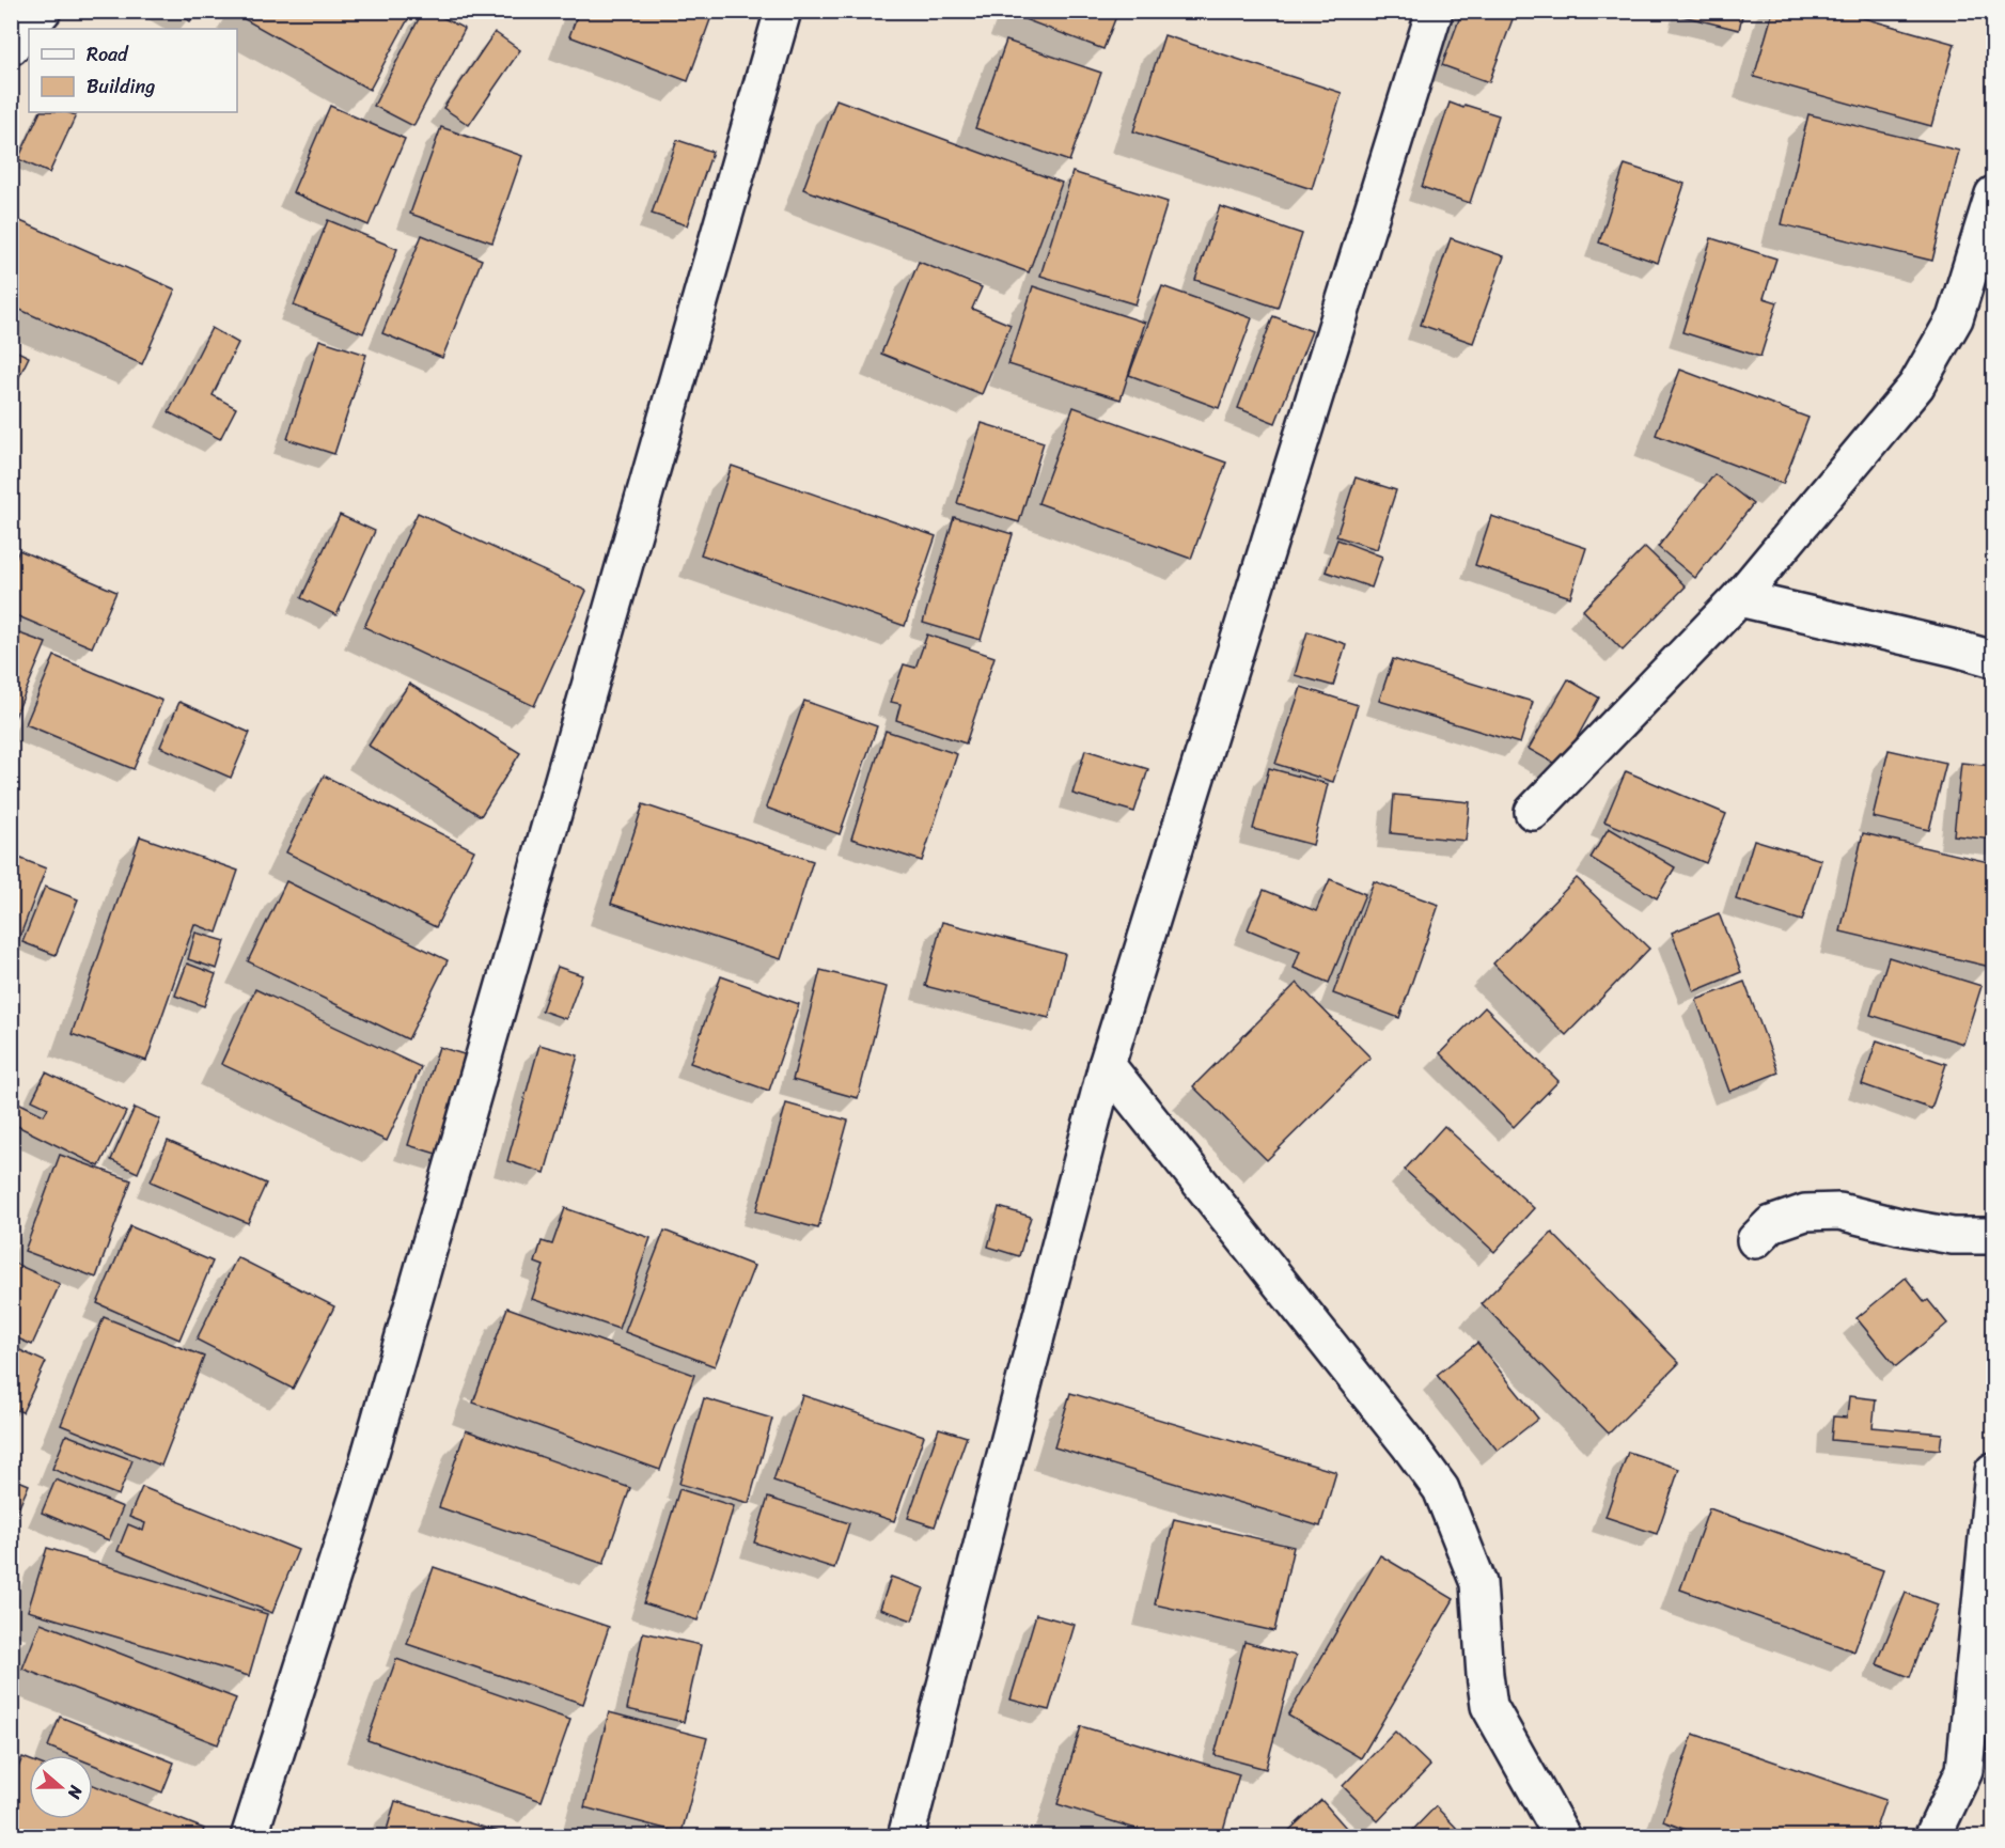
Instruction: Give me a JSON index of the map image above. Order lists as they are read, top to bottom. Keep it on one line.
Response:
{"legend":["Road","Building"],"north":"right"}
